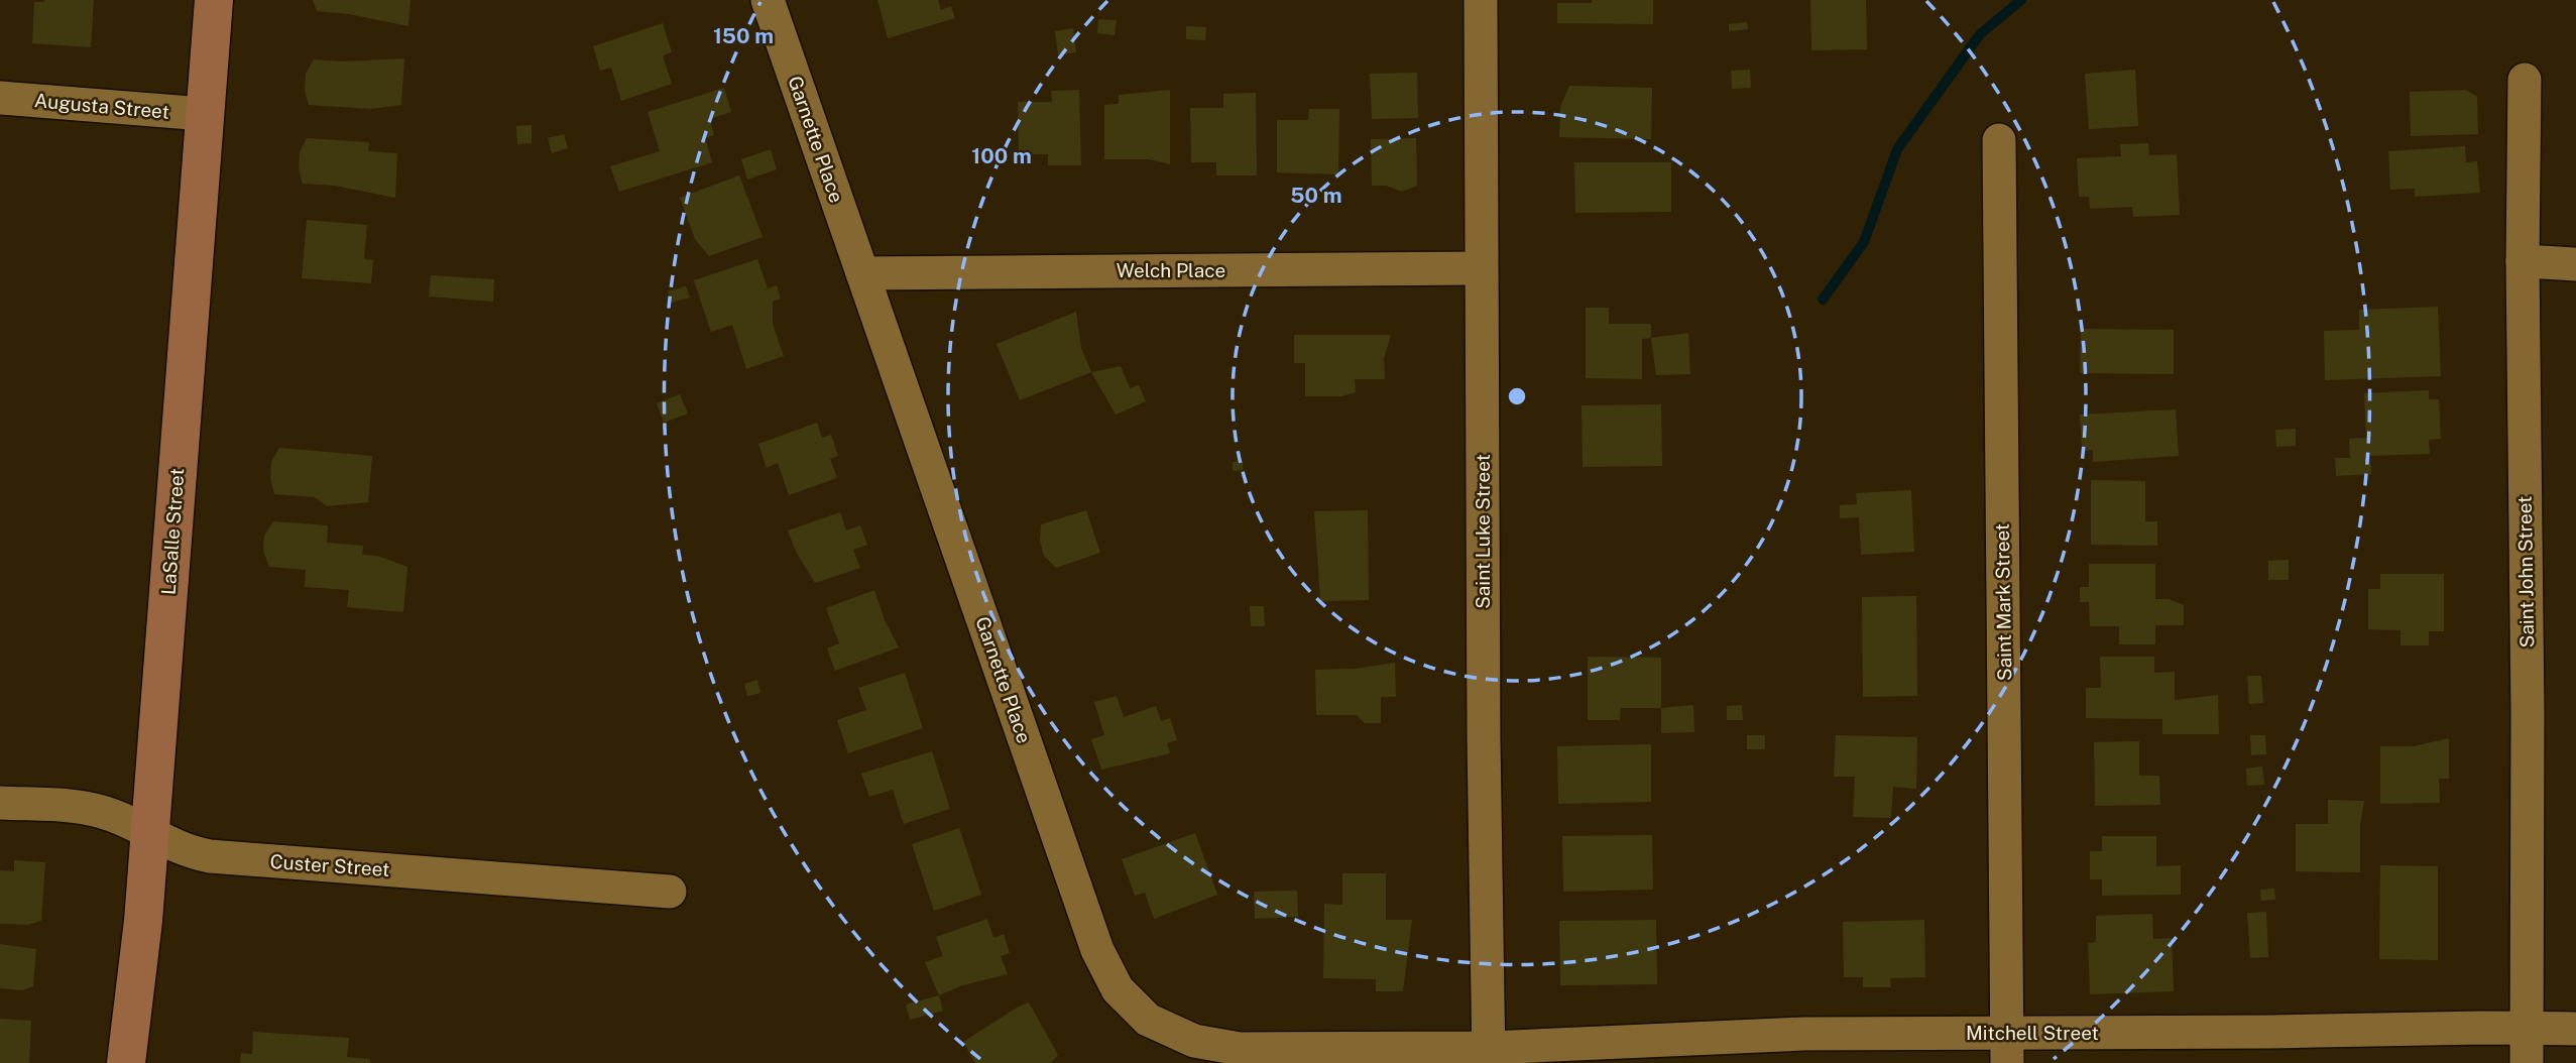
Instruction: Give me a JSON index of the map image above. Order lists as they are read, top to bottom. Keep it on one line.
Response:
{"streets":{"street":["Augusta Street","Garnette Place","Welch Place","LaSalle Street","Saint Luke Street","Saint John Street","Saint Mark Street","Custer Street","Mitchell Street"]},"crossings":[["Augusta Street","LaSalle Street"],["Garnette Place","Welch Place"],["Garnette Place","Saint Luke Street"],["Garnette Place","Mitchell Street"],["Welch Place","Saint Luke Street"],["LaSalle Street","Custer Street"],["Saint Luke Street","Mitchell Street"],["Saint John Street","Mitchell Street"],["Saint Mark Street","Mitchell Street"]],"rings":["150 m","100 m","50 m"]}
